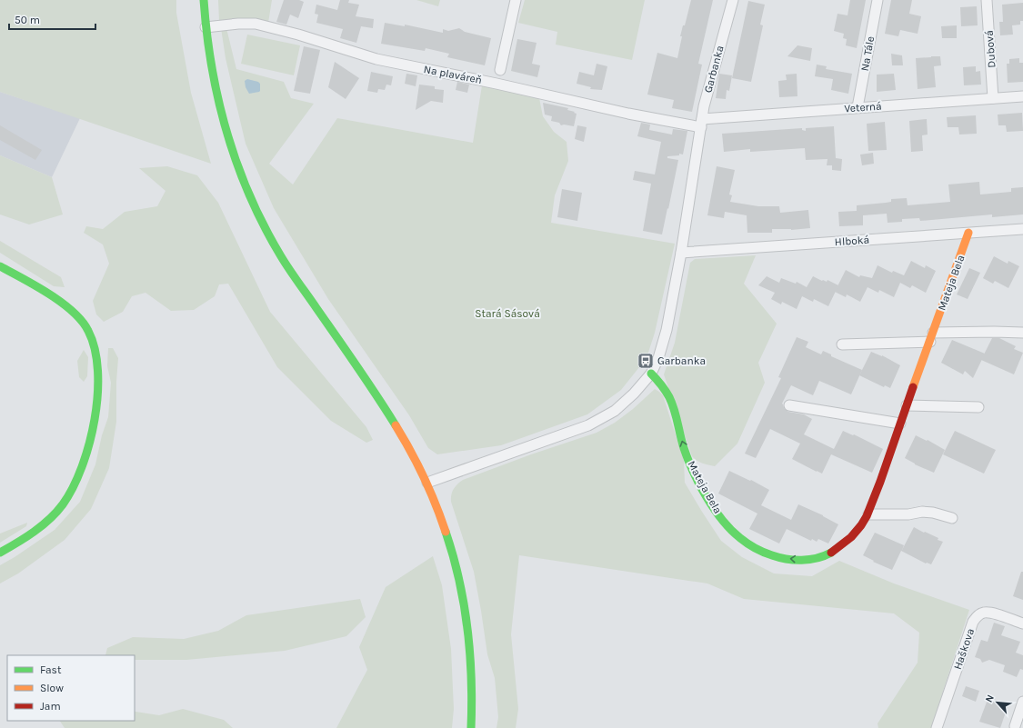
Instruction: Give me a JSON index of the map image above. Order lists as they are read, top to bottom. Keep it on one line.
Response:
{"streets":{"street":["Dubová","Na Tále","Garbanka","Na plaváreň","Veterná","Hlboká","Mateja Bela","Haškova"]},"crossings":[["Dubová","Veterná"],["Na Tále","Veterná"],["Garbanka","Na plaváreň"],["Garbanka","Veterná"],["Garbanka","Hlboká"],["Garbanka","Mateja Bela"],["Na plaváreň","Veterná"],["Hlboká","Mateja Bela"]],"parks":["Stará Sásová"],"places":{"bus stop":["Garbanka"]},"legend":["Fast","Slow","Jam"],"scale_bar":"50 m","north":"top left"}
